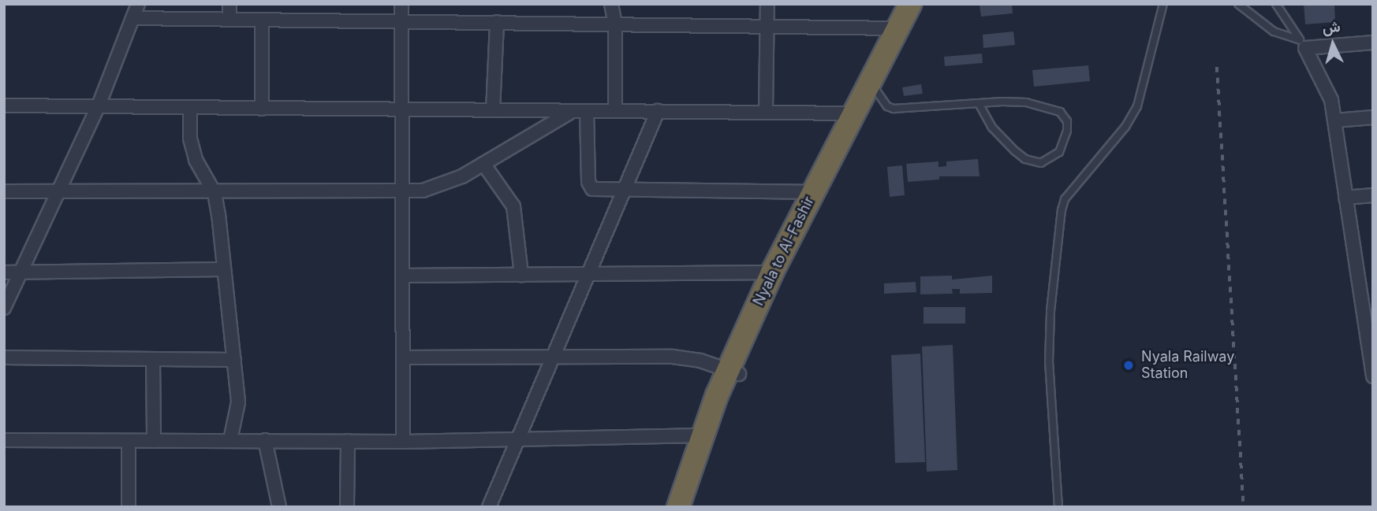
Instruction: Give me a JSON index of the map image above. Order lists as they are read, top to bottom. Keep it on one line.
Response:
{"streets":{"highway":["Nyala to Al-Fashir"]},"places":["Nyala Railway Station"],"north":"top"}
